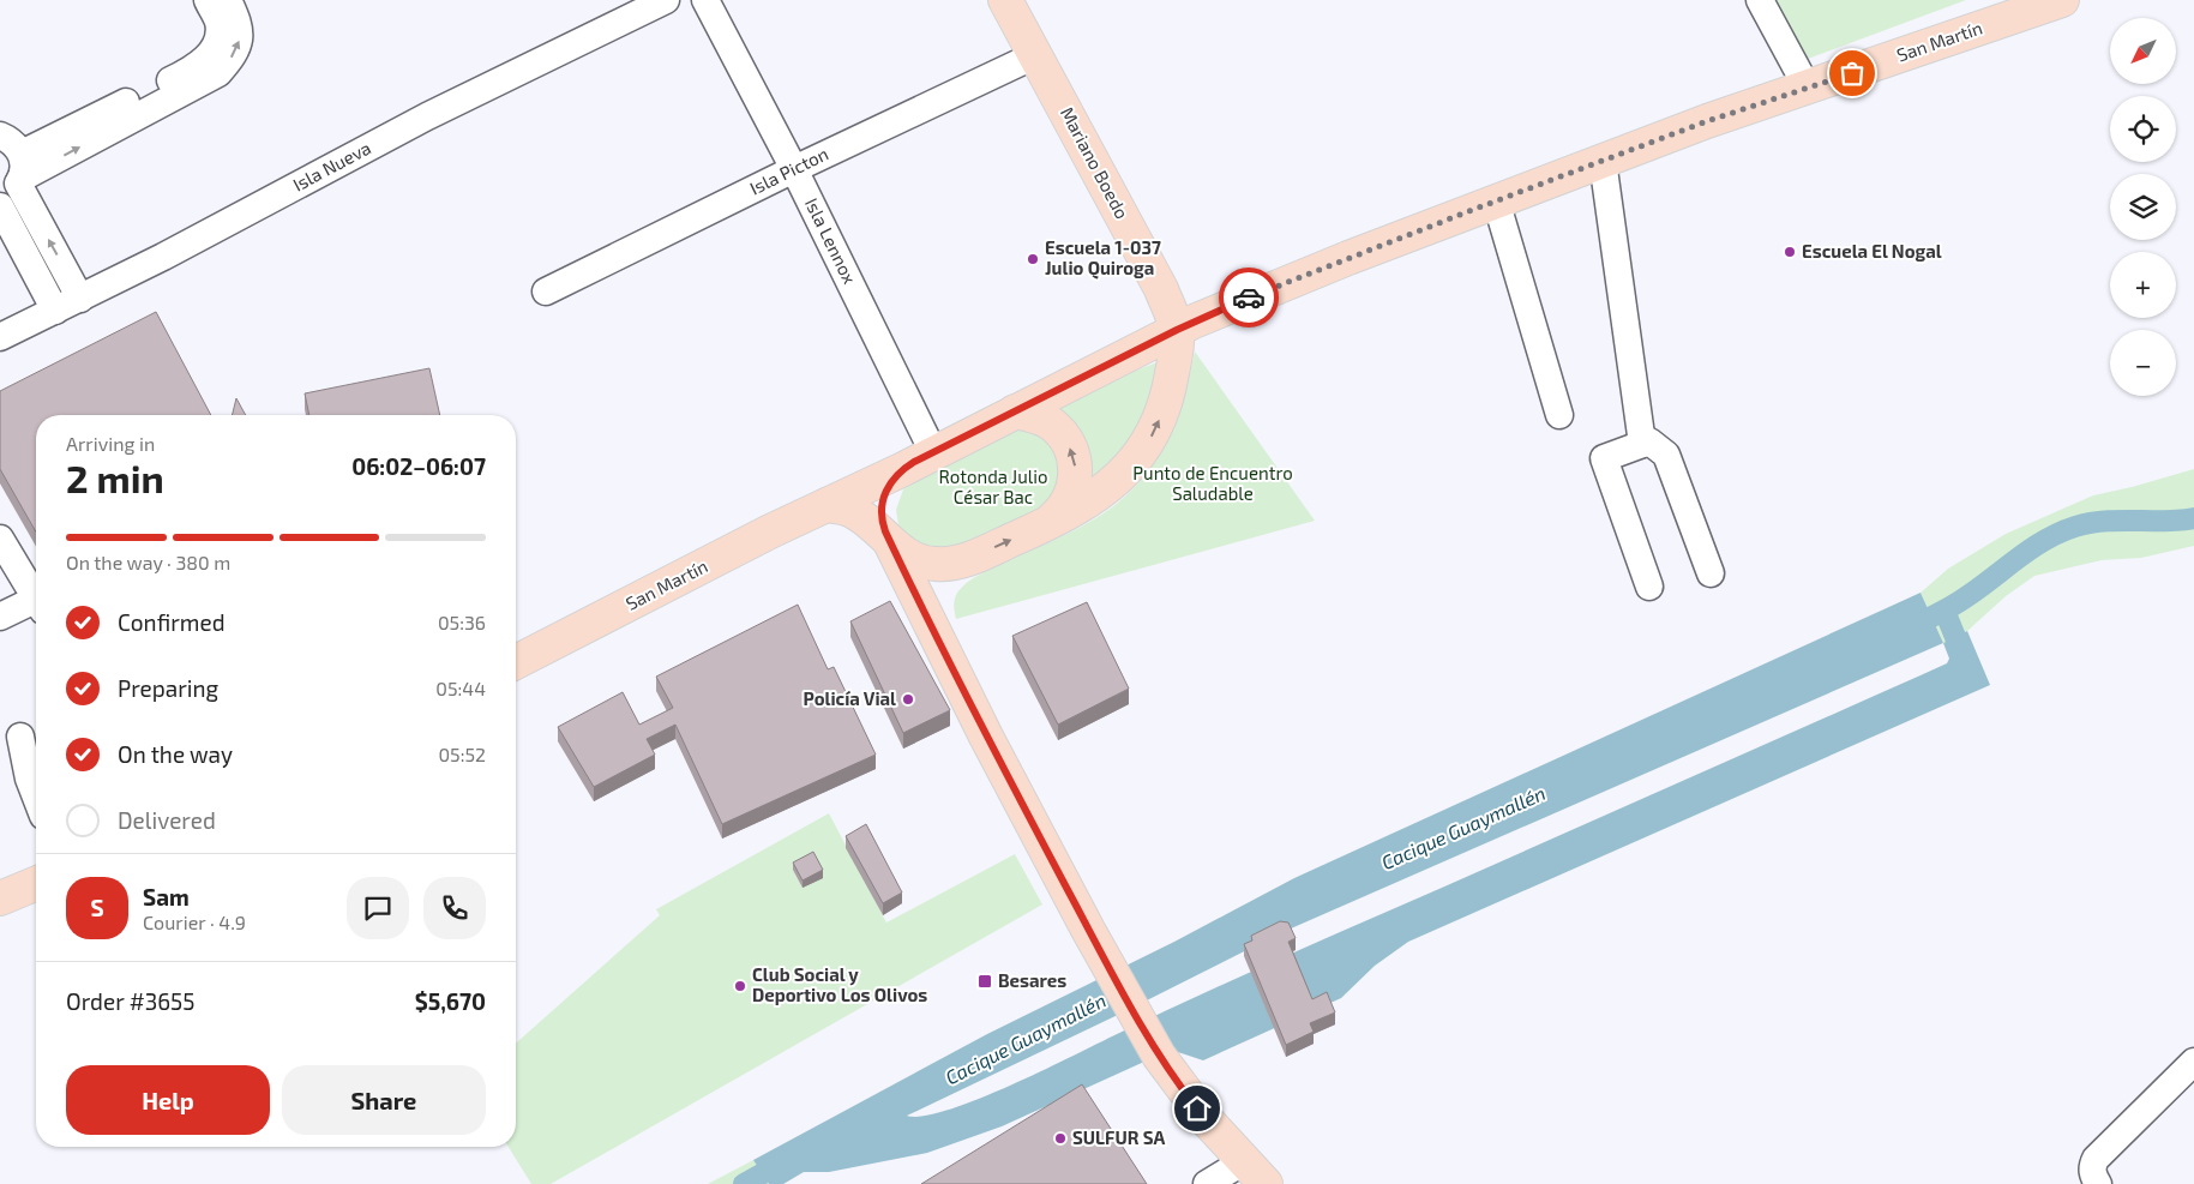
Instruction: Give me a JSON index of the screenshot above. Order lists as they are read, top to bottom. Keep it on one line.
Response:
{"streets":{"main road":["San Martín","Mariano Boedo"],"street":["Isla Nueva","Isla Picton","Isla Lennox"]},"crossings":[["San Martín","Mariano Boedo"],["San Martín","Isla Lennox"],["Mariano Boedo","Isla Picton"],["Isla Picton","Isla Lennox"]],"water":["Cacique Guaymallén"],"parks":["Punto de Encuentro Saludable","Rotonda Julio César Bac"],"places":{"other":["Escuela El Nogal","Escuela 1-037 Julio Quiroga","Policía Vial","Club Social y Deportivo Los Olivos","SULFUR SA"],"transit":["Besares"]},"north":"bottom left","page":{"map_buttons":["+","−"],"heading":["2 min","Arriving in","06:02–06:07"],"panel":["Sam","Courier · 4.9","Order #3655","$5,670"],"bar":"On the way · 380 m","list":[["Confirmed","05:36"],["Preparing","05:44"],["On the way","05:52"],"Delivered"],"round":"S","buttons":["Help","Share"]}}
